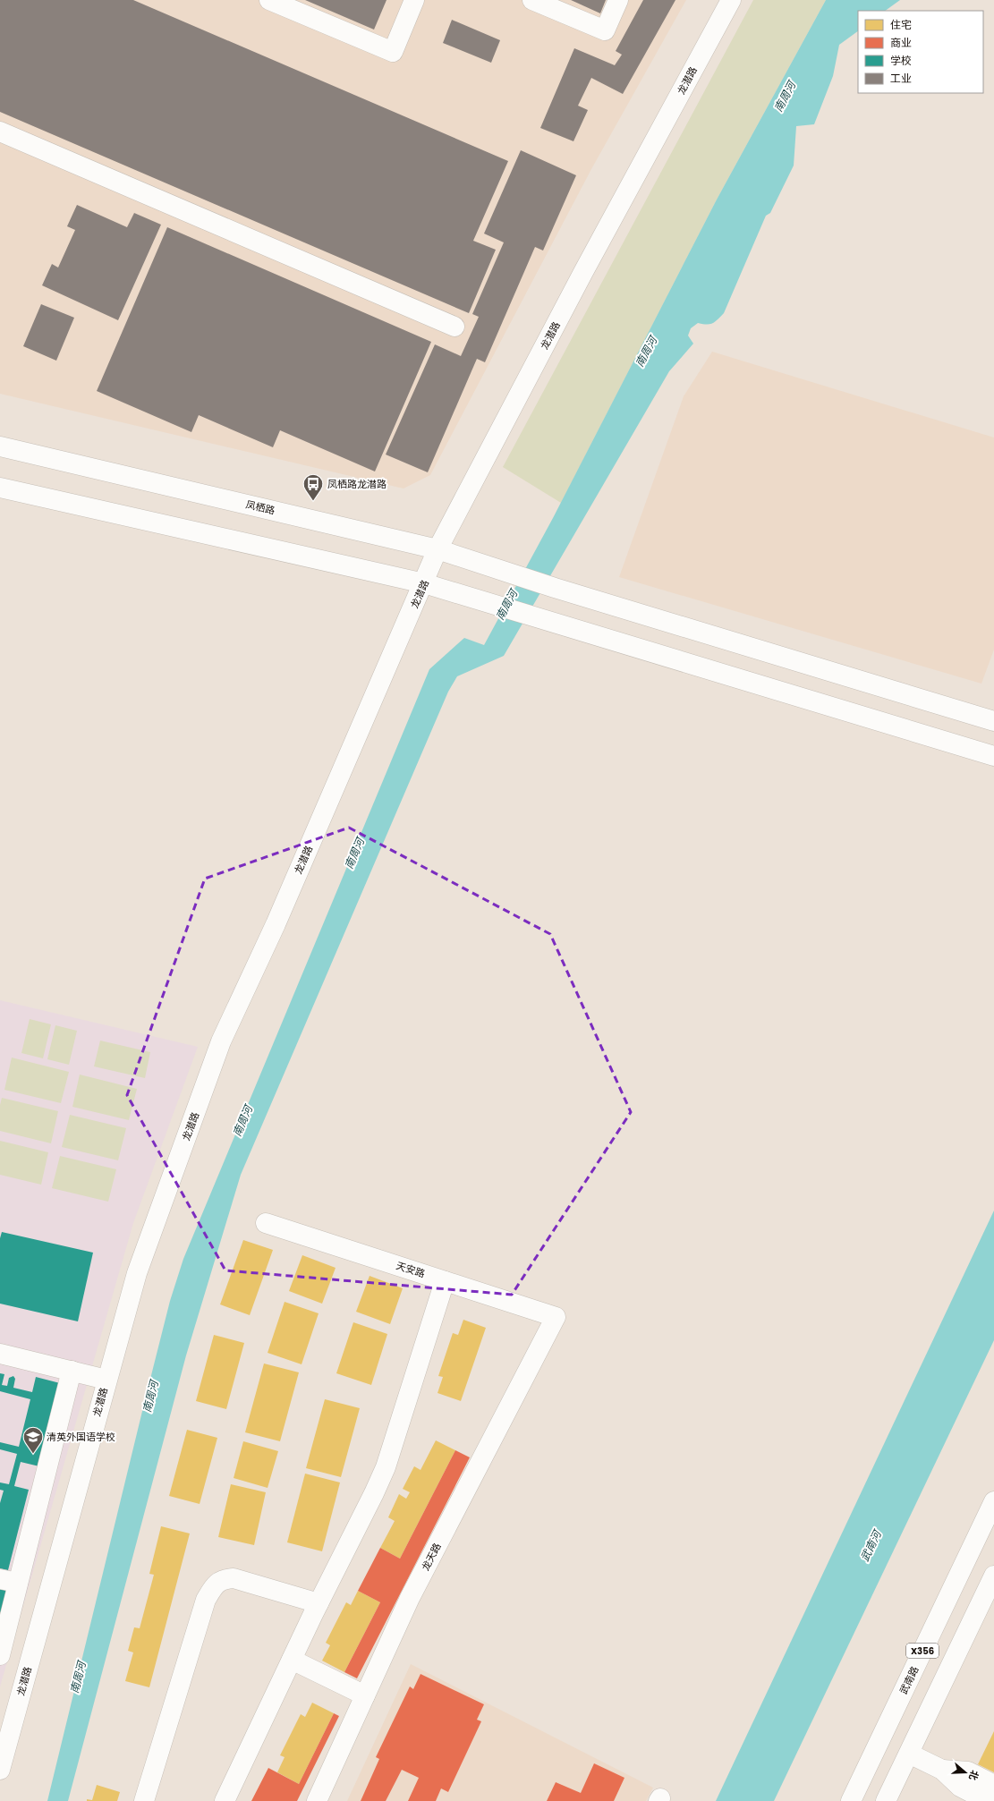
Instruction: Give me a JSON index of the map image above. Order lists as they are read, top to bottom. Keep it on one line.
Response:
{"streets":{"street":["龙潜路","凤栖路","天安路","龙天路","X356","武南路"]},"crossings":[["龙潜路","凤栖路"],["天安路","龙天路"]],"water":["南周河","武南河"],"places":{"bus stop":["凤栖路龙潜路"],"school or university":["清英外国语学校"]},"legend":["住宅","商业","学校","工业"],"north":"right"}
